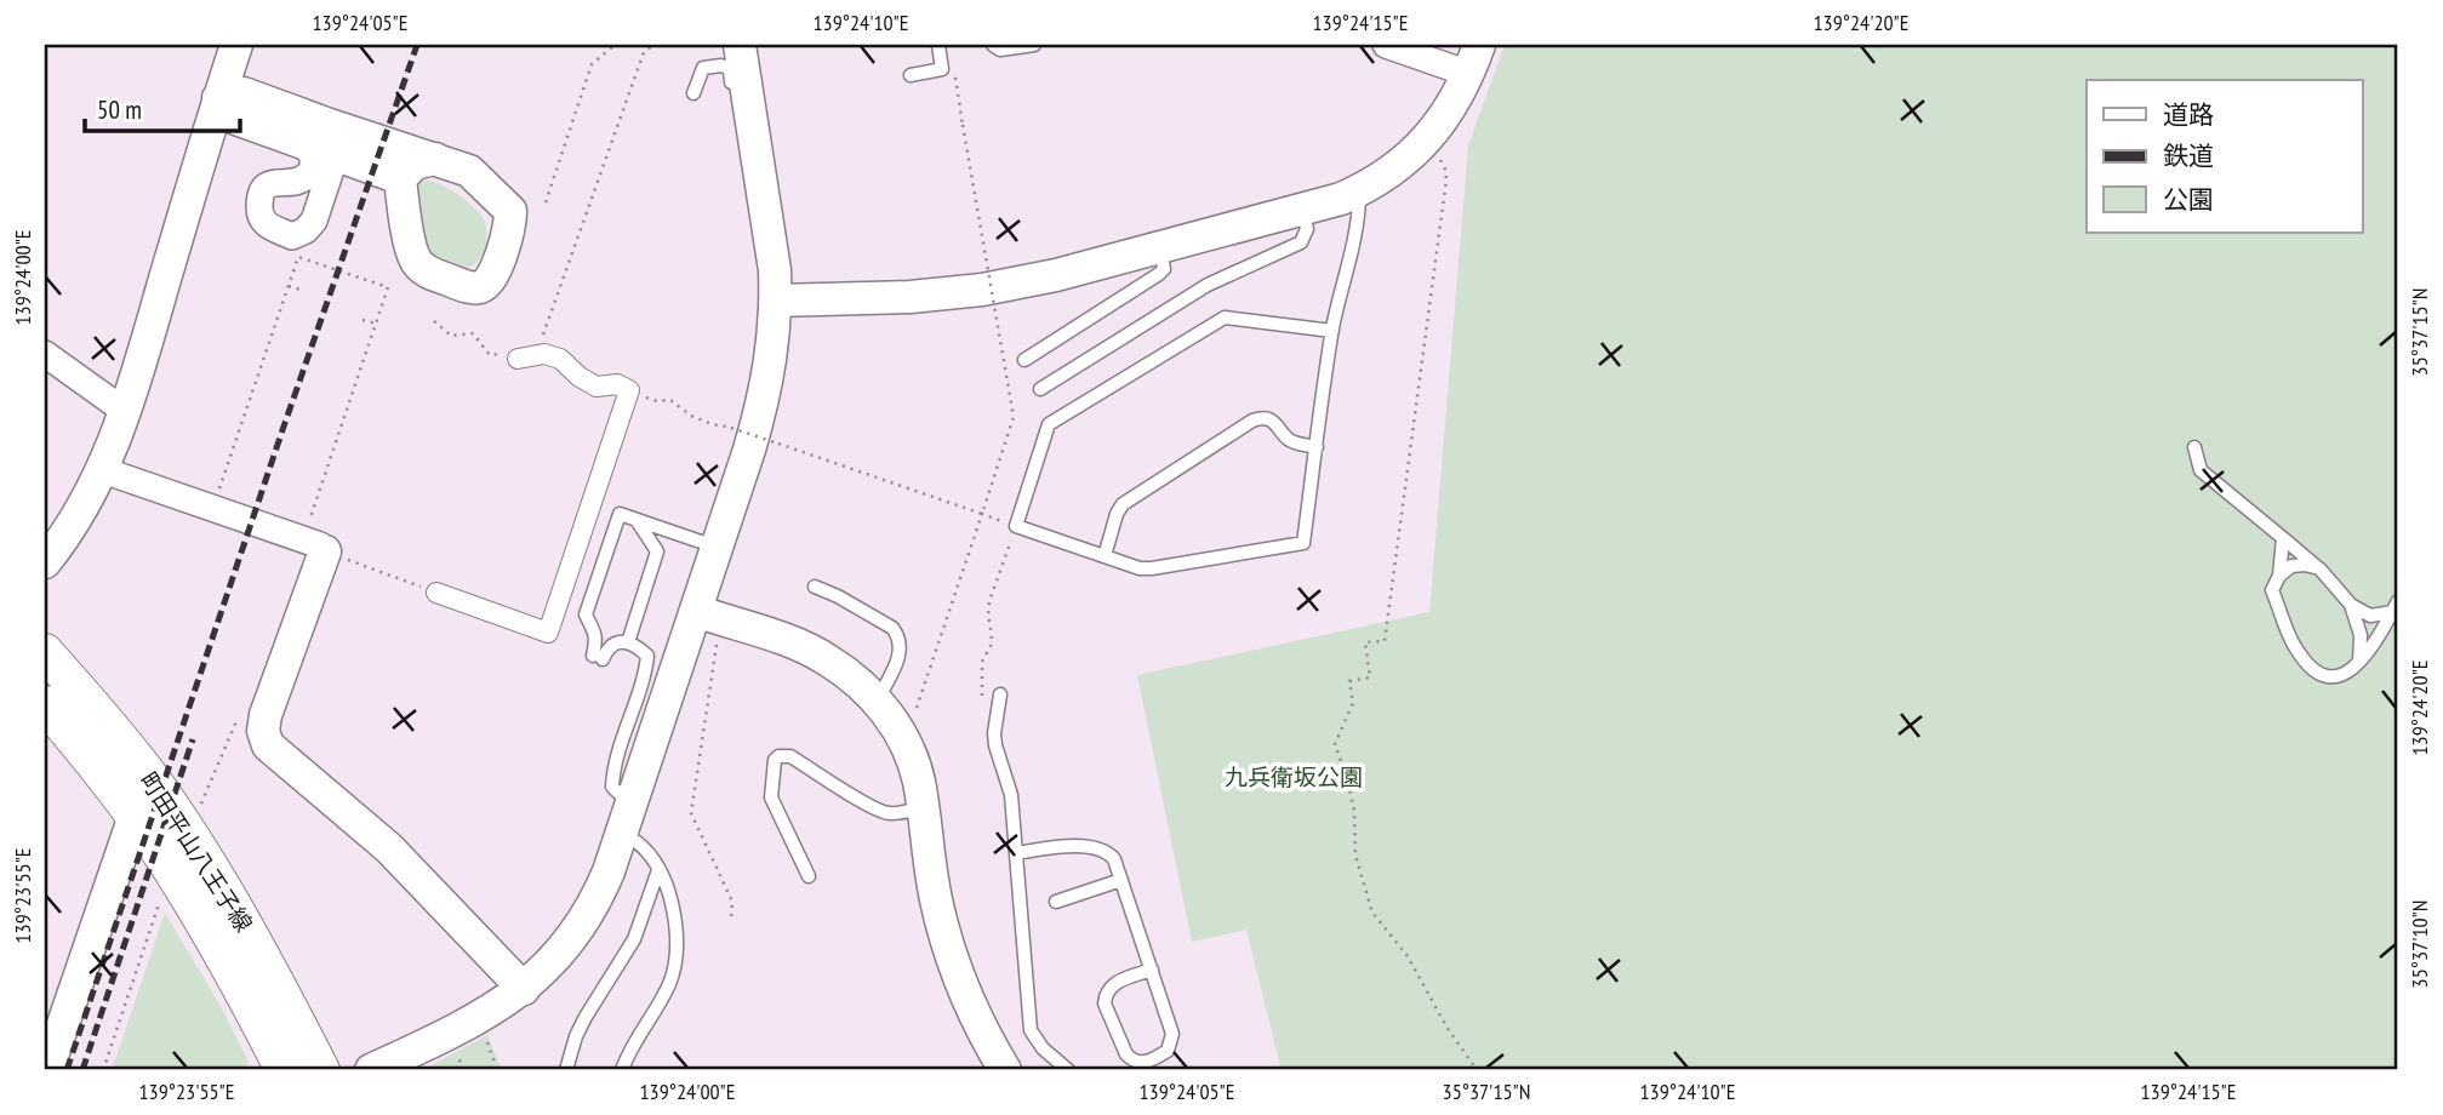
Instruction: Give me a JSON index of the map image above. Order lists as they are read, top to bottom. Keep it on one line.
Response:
{"streets":{"main road":["町田平山八王子線"]},"parks":["九兵衛坂公園"],"legend":["道路","鉄道","公園"],"scale_bar":"50 m","coordinates":["139°24'05\"E","139°24'10\"E","139°24'15\"E","139°24'20\"E","139°24'00\"E","35°37'15\"N","139°23'55\"E","35°37'10\"N"]}
